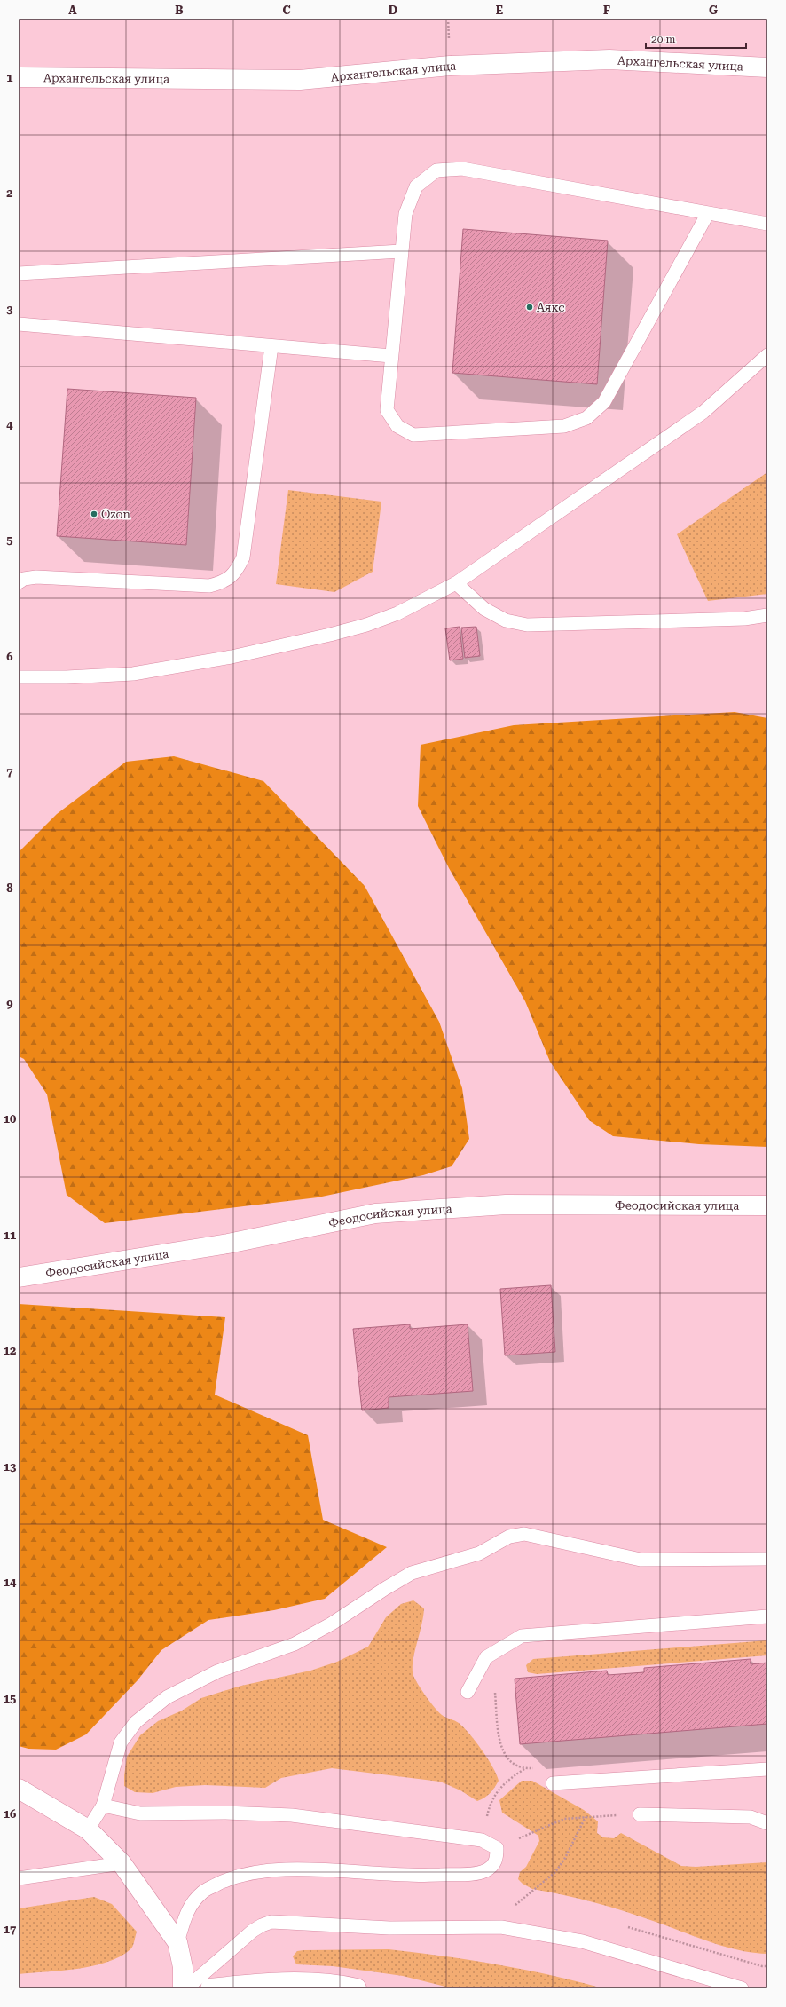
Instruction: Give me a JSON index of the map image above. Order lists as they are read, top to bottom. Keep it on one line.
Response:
{"streets":{"street":["Архангельская улица","Феодосийская улица"]},"places":["Аякс","Ozon"],"scale_bar":"20 m","grid":{"columns":["A","B","C","D","E","F","G"],"rows":["1","2","3","4","5","6","7","8","9","10","11","12","13","14","15","16","17"]}}
